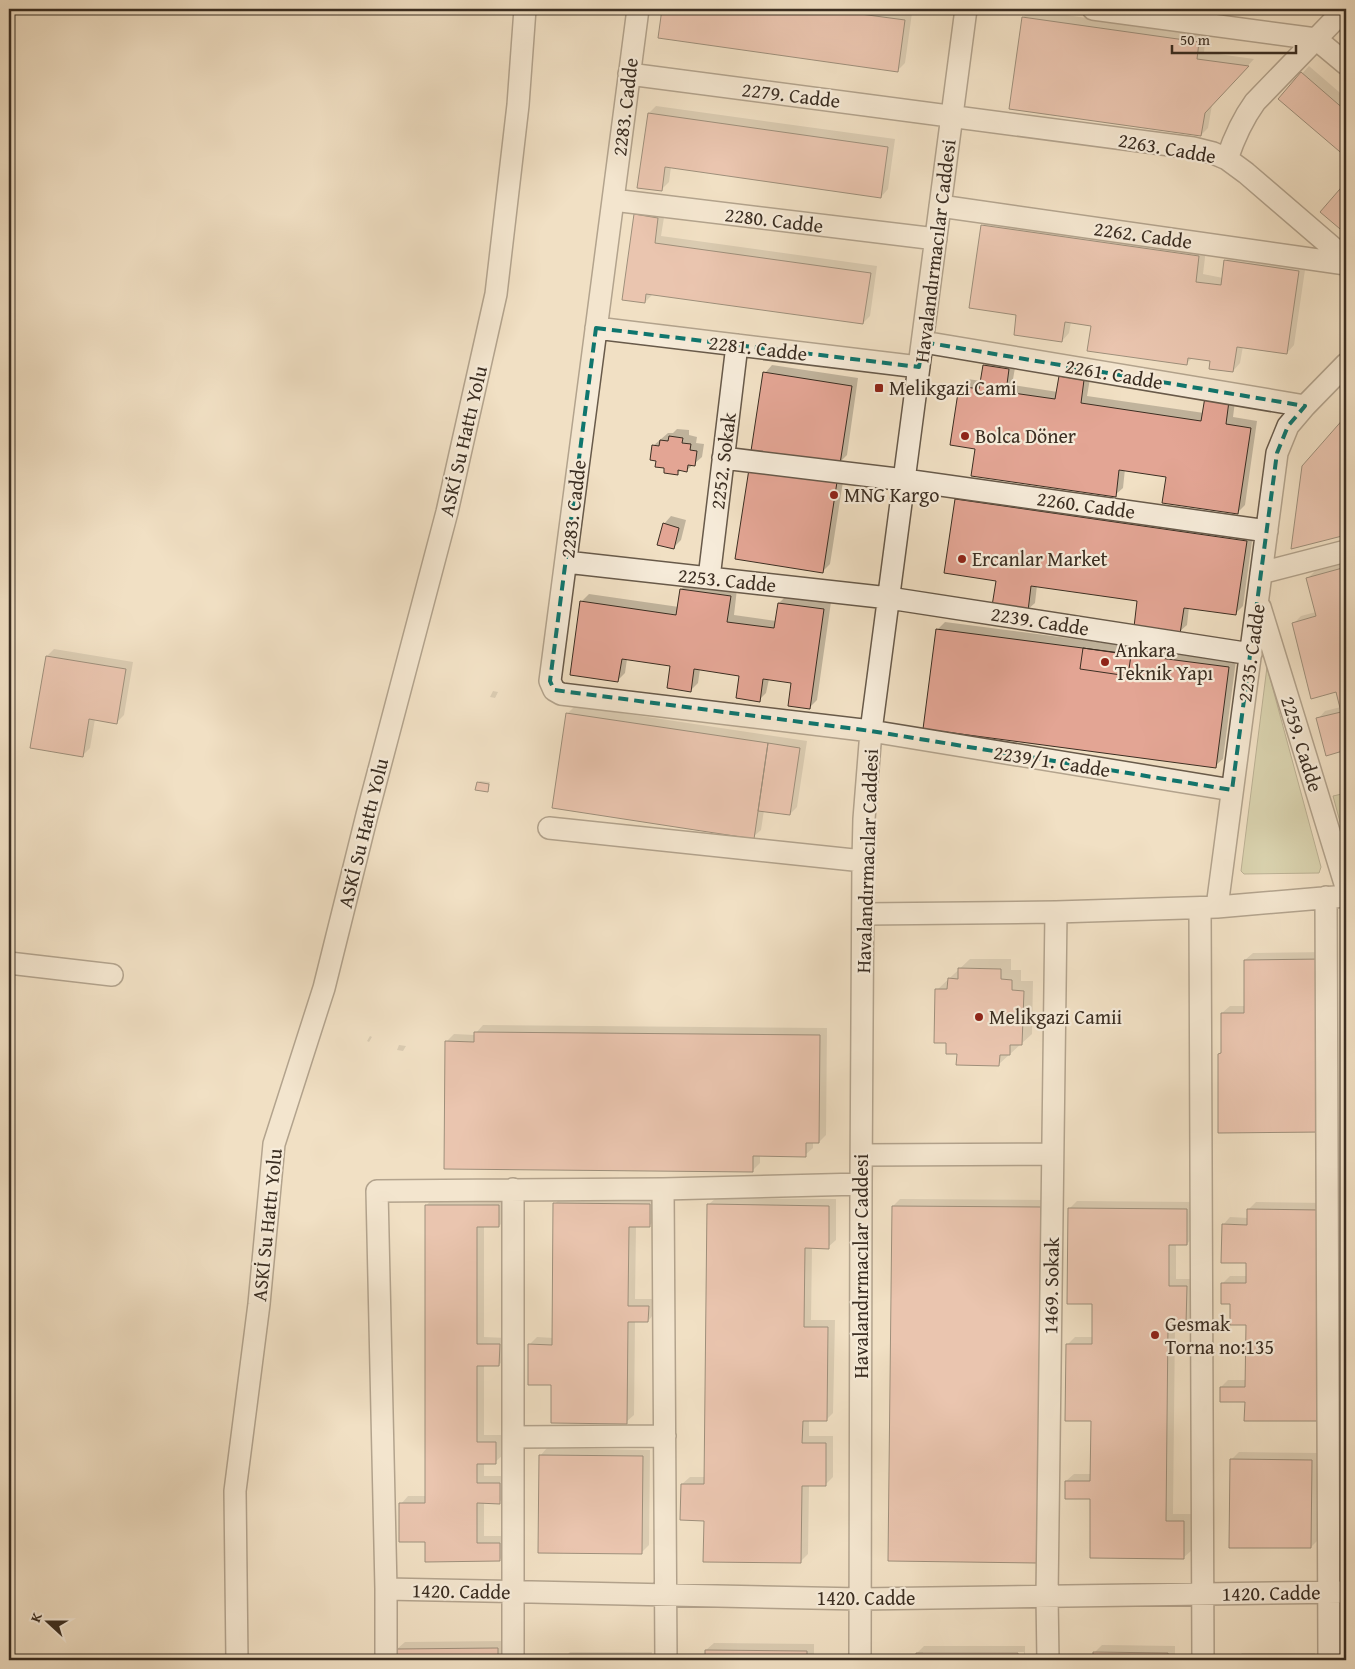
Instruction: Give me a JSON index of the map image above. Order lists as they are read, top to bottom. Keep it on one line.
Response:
{"streets":{"street":["2279. Cadde","2283. Cadde","2263. Cadde","2280. Cadde","2262. Cadde","Havalandırmacılar Caddesi","2281. Cadde","2261. Cadde","ASKİ Su Hattı Yolu","2252. Sokak","2260. Cadde","2253. Cadde","2239. Cadde","2235. Cadde","2259. Cadde","2239/1. Cadde","1469. Sokak","1420. Cadde"]},"crossings":[["2279. Cadde","2283. Cadde"],["2279. Cadde","2263. Cadde"],["2279. Cadde","Havalandırmacılar Caddesi"],["2283. Cadde","2280. Cadde"],["2283. Cadde","Havalandırmacılar Caddesi"],["2283. Cadde","2281. Cadde"],["2283. Cadde","2253. Cadde"],["2283. Cadde","2239/1. Cadde"],["2263. Cadde","Havalandırmacılar Caddesi"],["2280. Cadde","Havalandırmacılar Caddesi"],["2262. Cadde","Havalandırmacılar Caddesi"],["Havalandırmacılar Caddesi","2281. Cadde"],["Havalandırmacılar Caddesi","2261. Cadde"],["Havalandırmacılar Caddesi","2260. Cadde"],["Havalandırmacılar Caddesi","2253. Cadde"],["Havalandırmacılar Caddesi","2239. Cadde"],["Havalandırmacılar Caddesi","2239/1. Cadde"],["Havalandırmacılar Caddesi","1420. Cadde"],["2281. Cadde","2252. Sokak"],["2261. Cadde","2235. Cadde"],["2252. Sokak","2260. Cadde"],["2252. Sokak","2253. Cadde"],["2260. Cadde","2235. Cadde"],["2253. Cadde","2239. Cadde"],["2239. Cadde","2235. Cadde"],["2235. Cadde","2259. Cadde"],["2235. Cadde","2239/1. Cadde"],["2235. Cadde","1420. Cadde"],["1469. Sokak","1420. Cadde"]],"places":{"transit":["Melikgazi Cami"],"other":["Bolca Döner","MNG Kargo","Ercanlar Market","Ankara Teknik Yapı","Melikgazi Camii","Gesmak Torna no:135"]},"scale_bar":"50 m","north":"left"}
